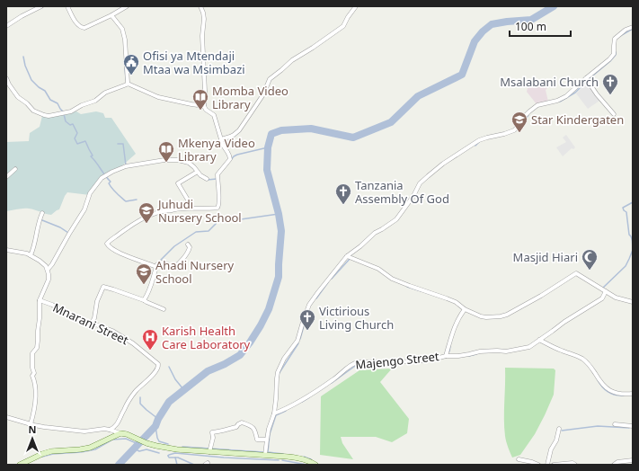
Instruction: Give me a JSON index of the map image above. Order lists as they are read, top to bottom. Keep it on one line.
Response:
{"streets":{"street":["Mnarani Street","Majengo Street"]},"places":{"public building":["Ofisi ya Mtendaji Mtaa wa Msimbazi"],"church":["Msalabani Church","Tanzania Assembly Of God","Victirious Living Church"],"library":["Momba Video Library","Mkenya Video Library"],"school or university":["Star Kindergaten","Juhudi Nursery School","Ahadi Nursery School"],"mosque":["Masjid Hiari"],"hospital":["Karish Health Care Laboratory"]},"scale_bar":"100 m","north":"top"}
